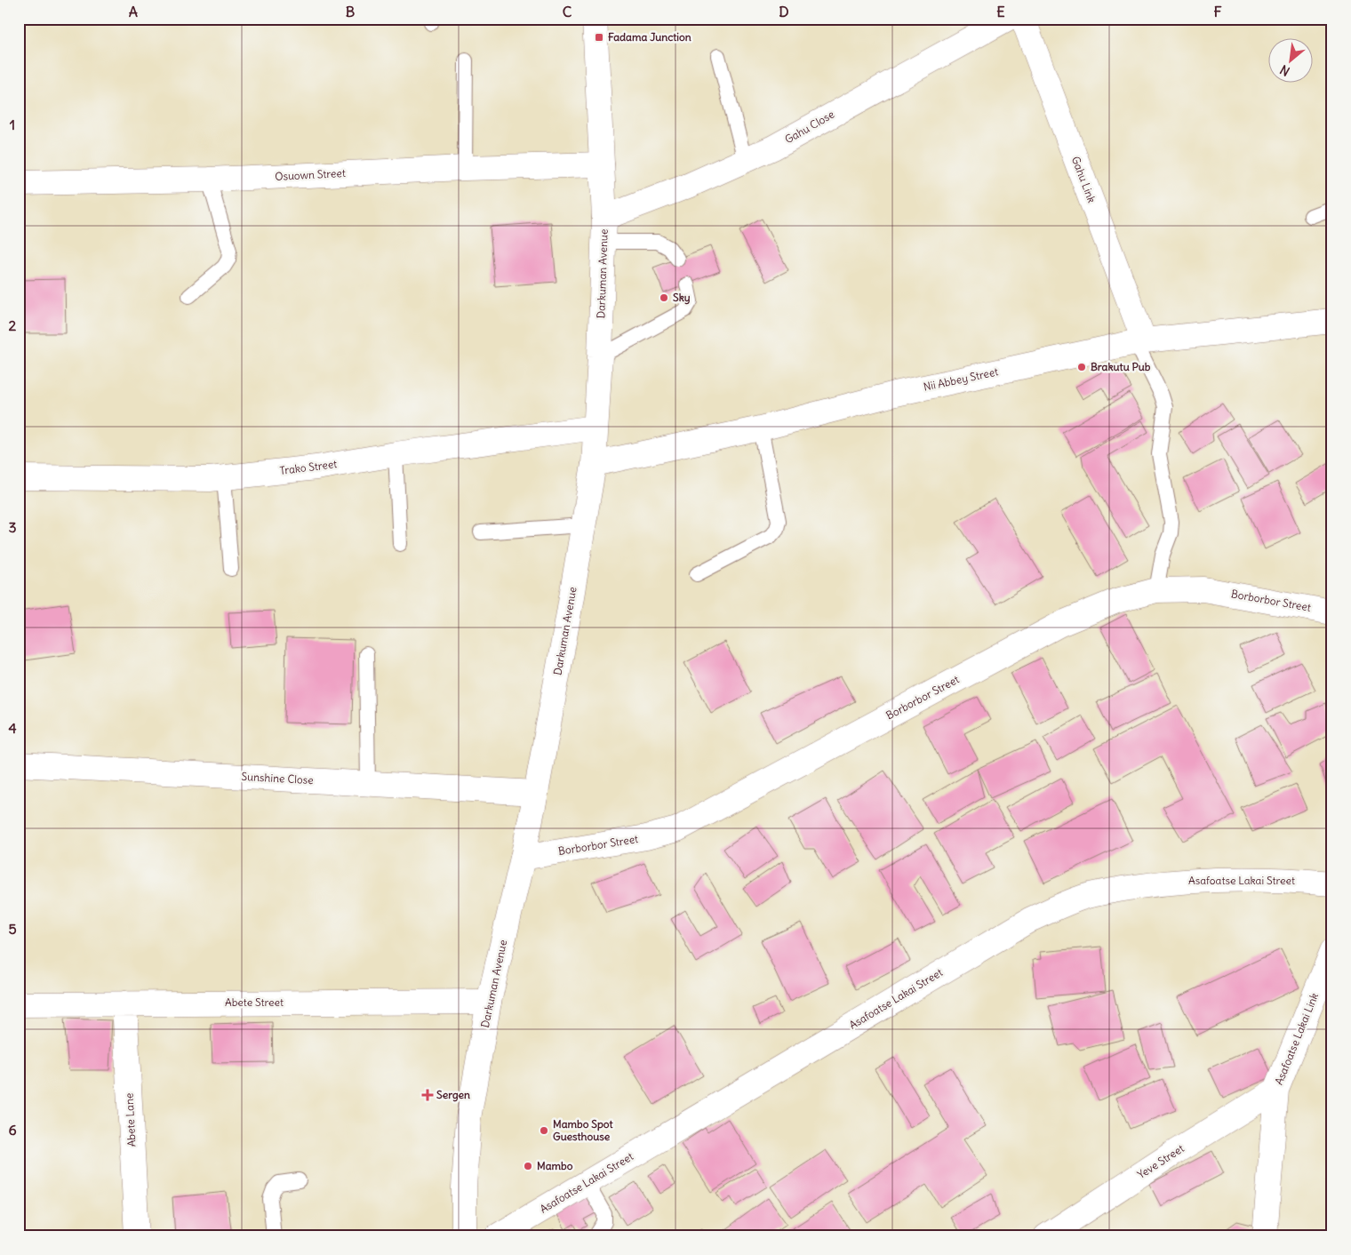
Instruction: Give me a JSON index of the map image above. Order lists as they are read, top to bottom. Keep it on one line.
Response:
{"streets":{"street":["Gahu Close","Osuown Street","Gahu Link","Darkuman Avenue","Nii Abbey Street","Trako Street","Borborbor Street","Sunshine Close","Asafoatse Lakai Street","Abete Street","Asafoatse Lakai Link","Abete Lane","Yeve Street"]},"crossings":[["Gahu Close","Darkuman Avenue"],["Osuown Street","Darkuman Avenue"],["Gahu Link","Nii Abbey Street"],["Darkuman Avenue","Nii Abbey Street"],["Darkuman Avenue","Trako Street"],["Darkuman Avenue","Borborbor Street"],["Darkuman Avenue","Sunshine Close"],["Darkuman Avenue","Abete Street"],["Abete Street","Abete Lane"],["Asafoatse Lakai Link","Yeve Street"]],"places":{"transit":["Fadama Junction"],"other":["Sky","Brakutu Pub","Mambo Spot Guesthouse","Mambo"],"health":["Sergen"]},"north":"bottom left","grid":{"columns":["A","B","C","D","E","F"],"rows":["1","2","3","4","5","6"]}}
